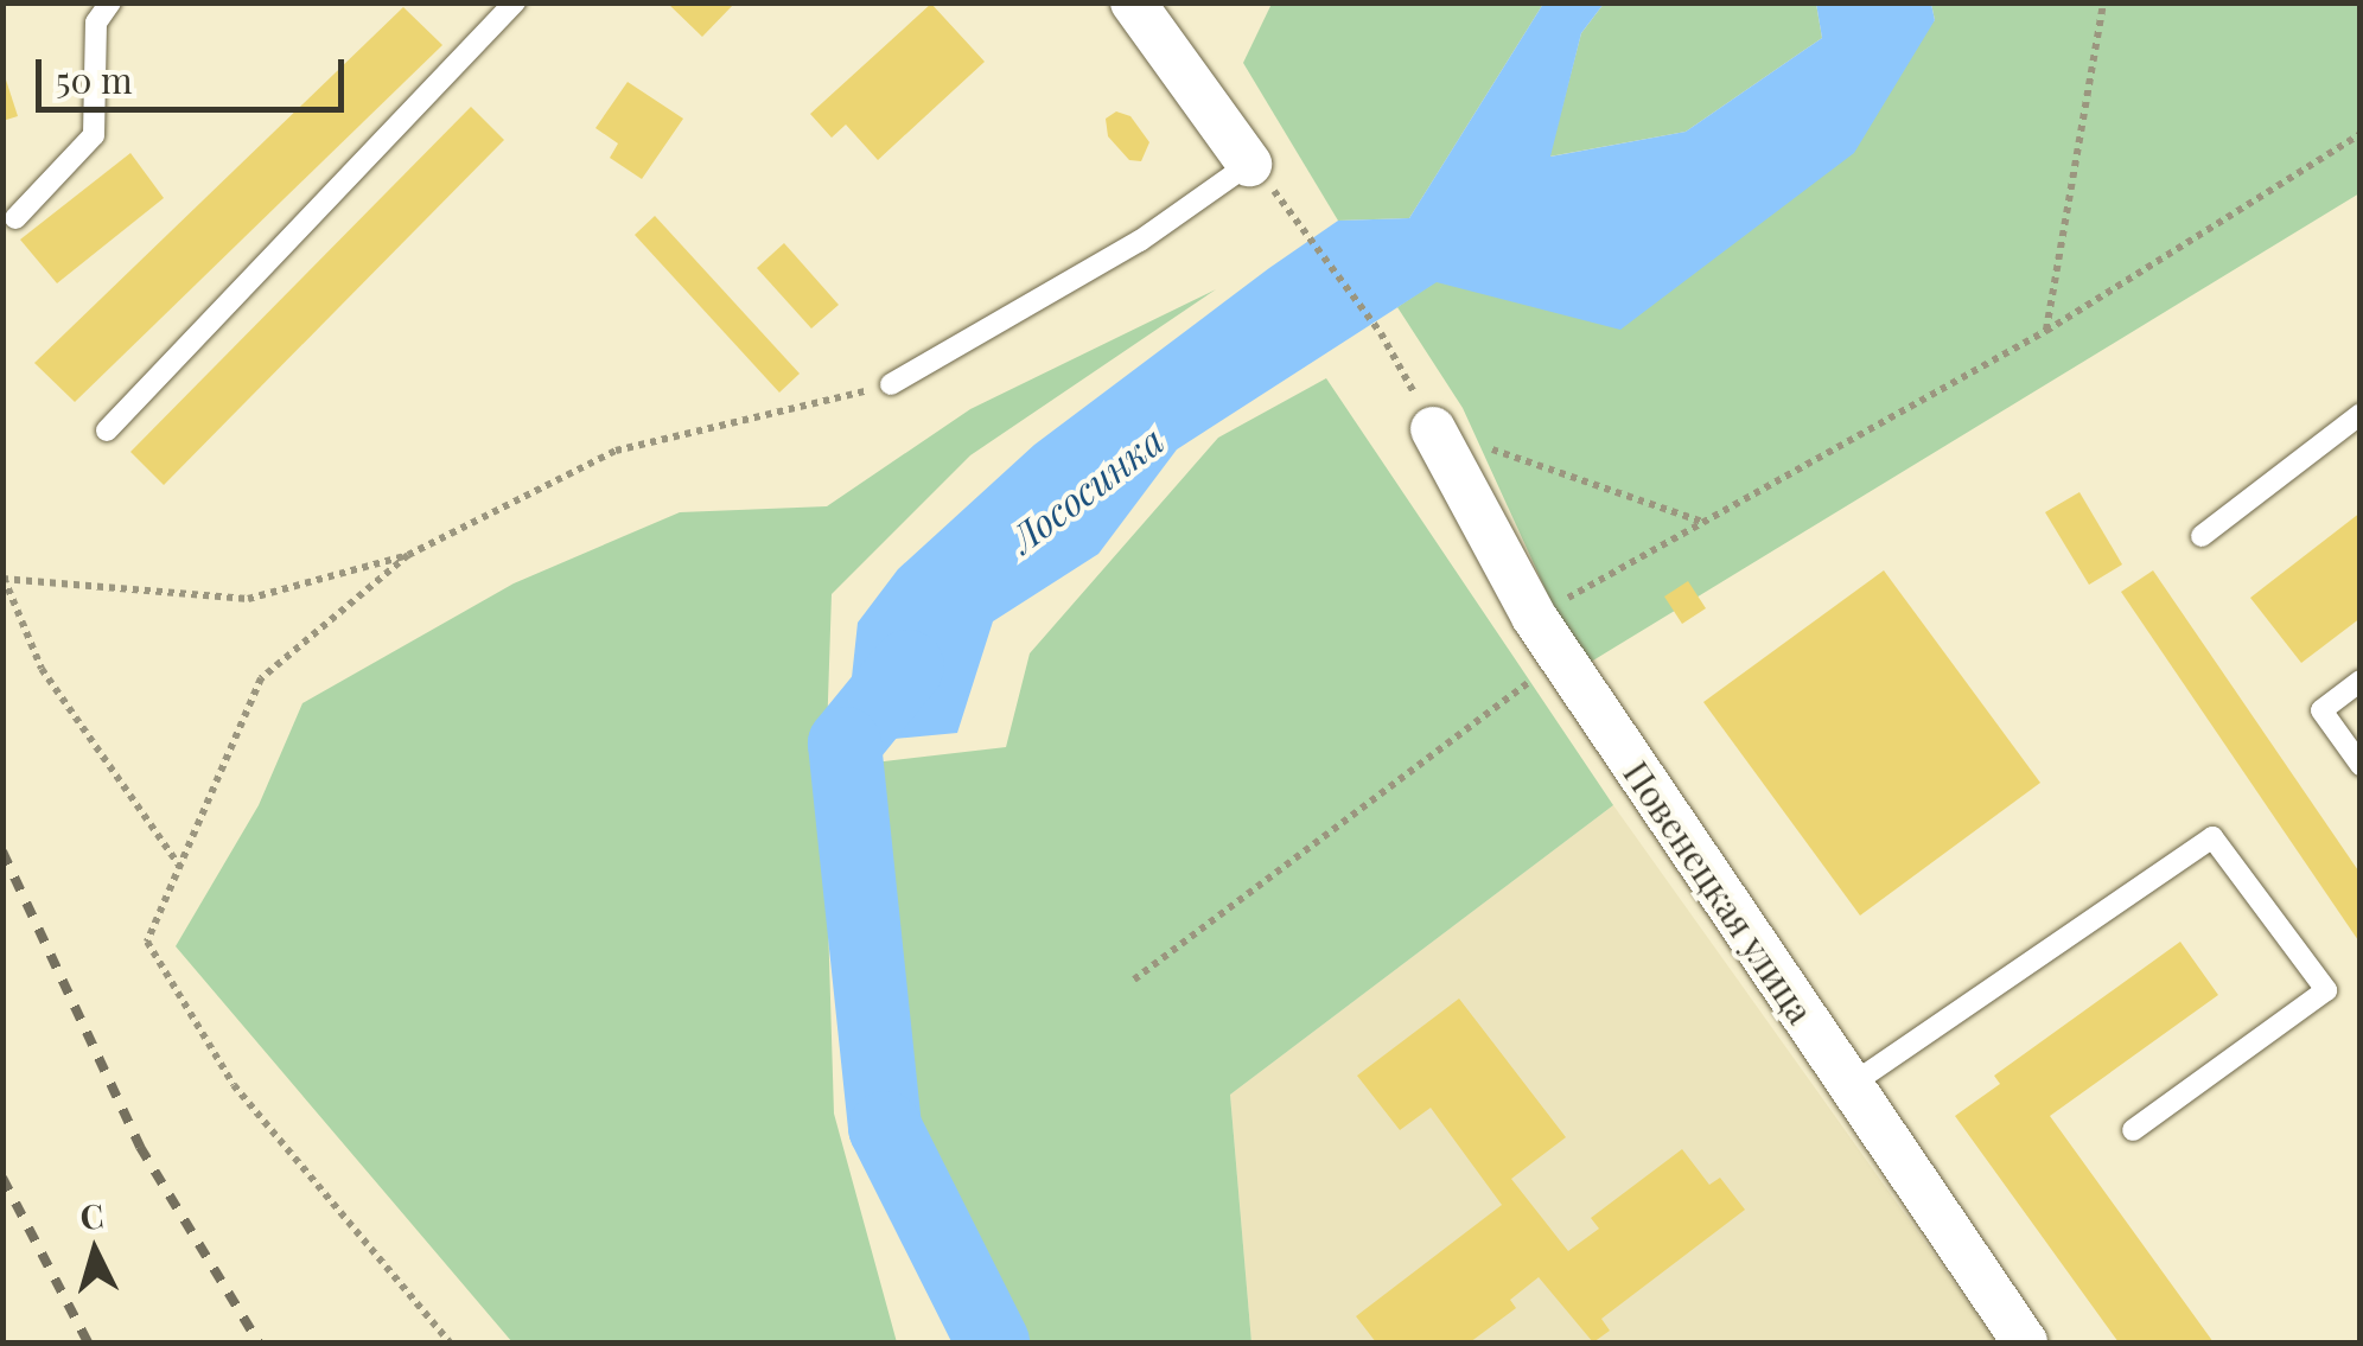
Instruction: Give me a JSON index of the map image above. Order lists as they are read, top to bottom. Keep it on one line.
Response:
{"streets":{"street":["Повенецкая улица"]},"water":["Лососинка"],"scale_bar":"50 m","north":"top"}
